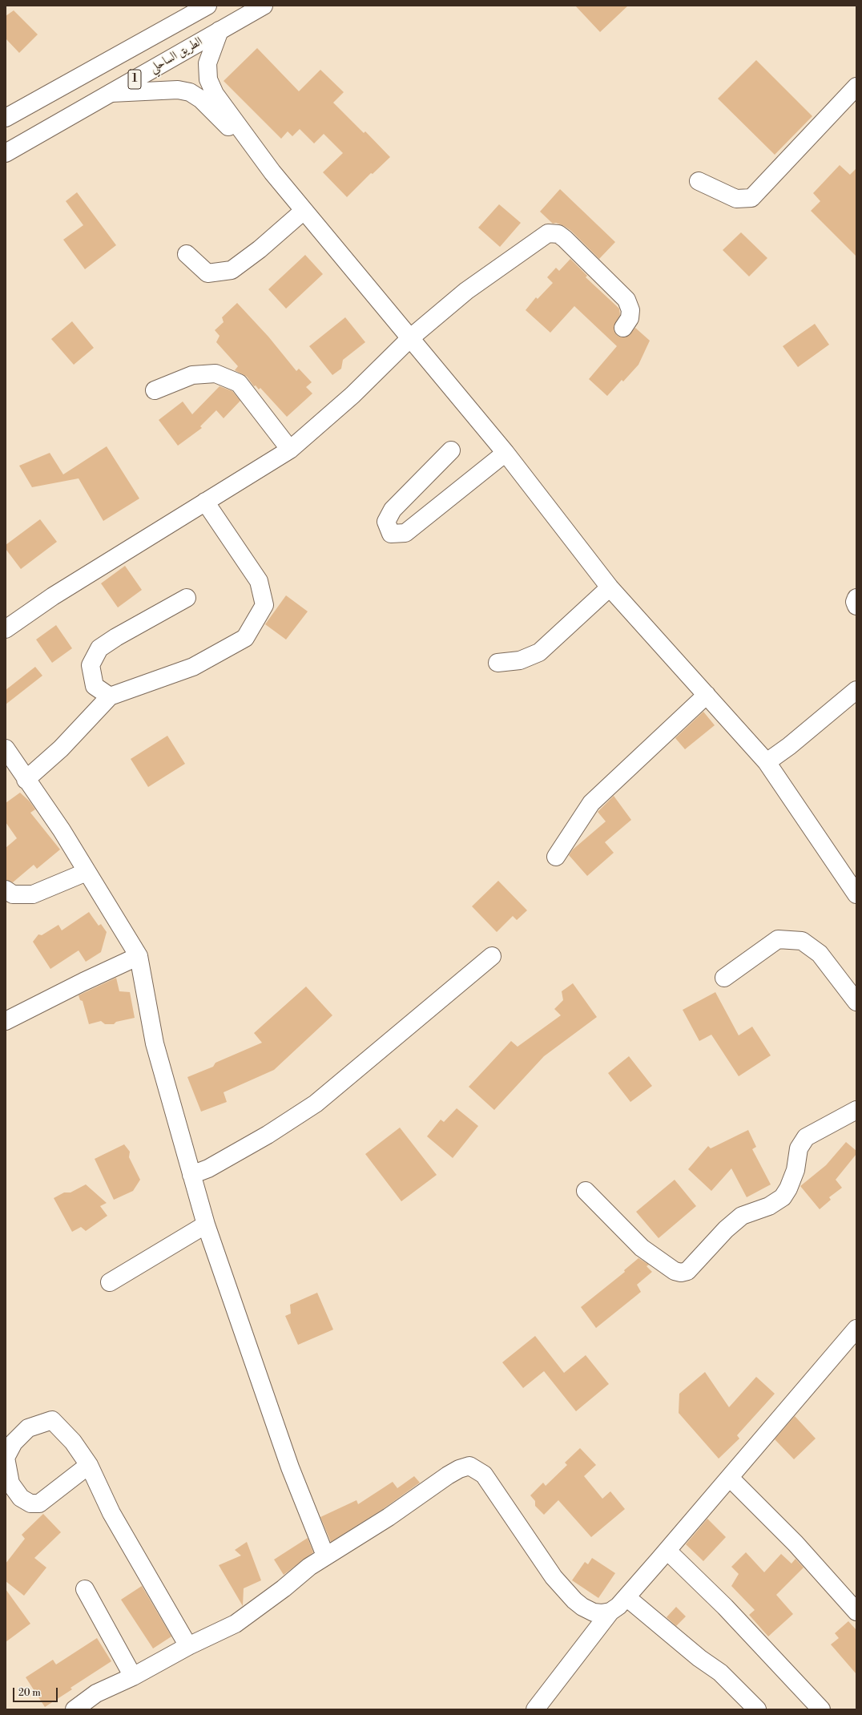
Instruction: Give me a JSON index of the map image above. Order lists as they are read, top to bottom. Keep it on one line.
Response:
{"streets":{"main road":["الطريق الساحلي","1"]},"scale_bar":"20 m"}
